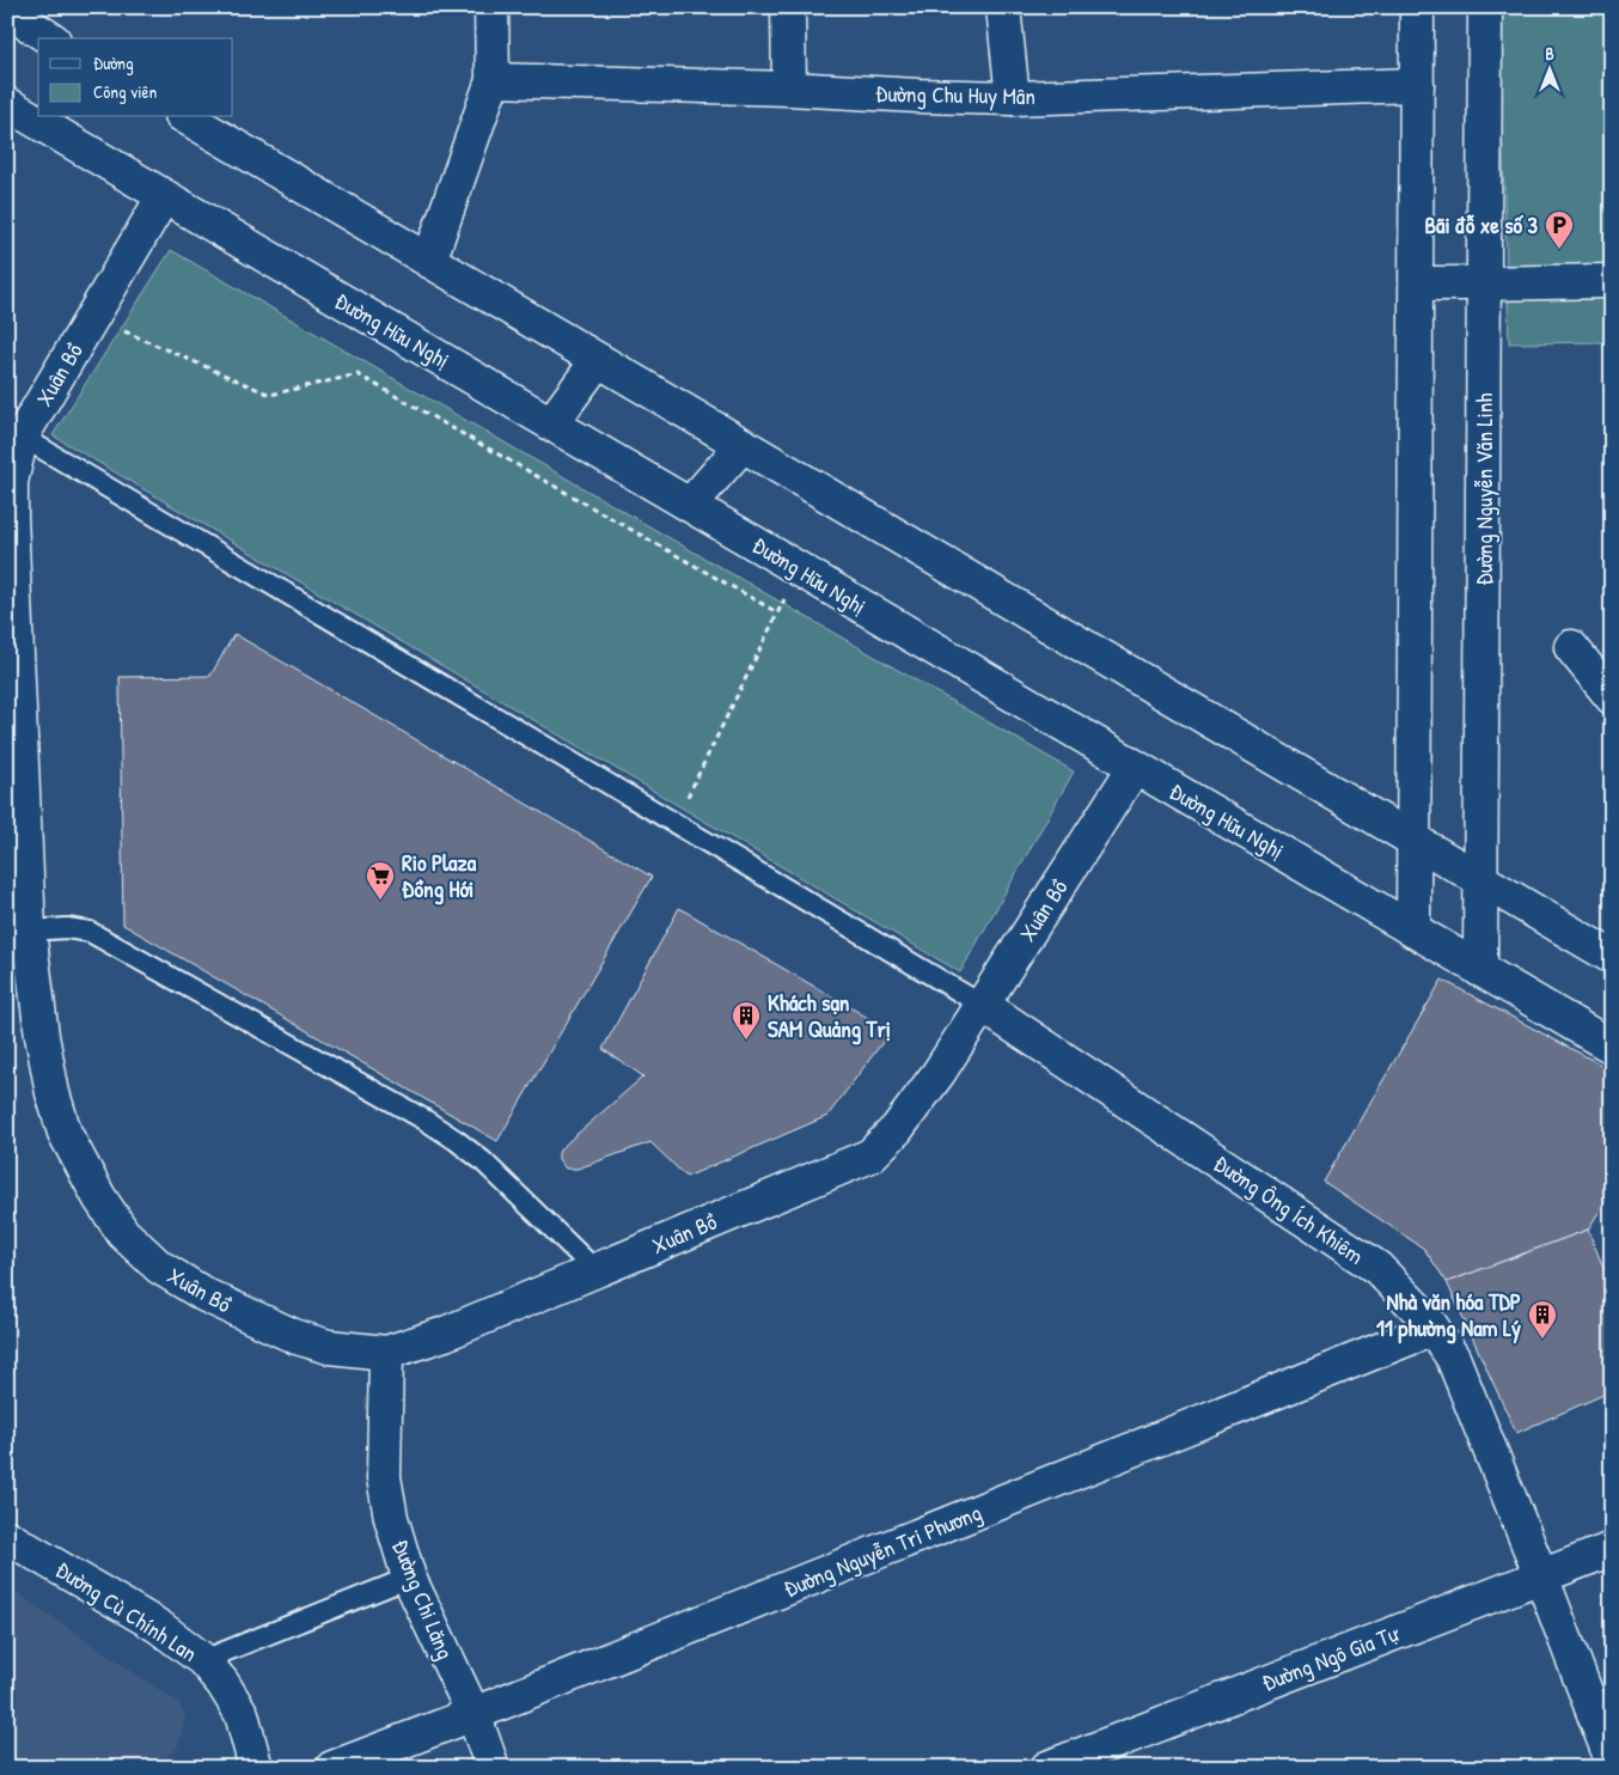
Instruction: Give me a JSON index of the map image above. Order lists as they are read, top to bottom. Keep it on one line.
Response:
{"streets":{"street":["Đường Chu Huy Mân","Đường Hữu Nghị","Xuân Bồ","Đường Nguyễn Văn Linh","Đường Ông Ích Khiêm","Đường Nguyễn Tri Phương","Đường Chi Lăng","Đường Cù Chính Lan","Đường Ngô Gia Tự"]},"crossings":[["Đường Hữu Nghị","Xuân Bồ"],["Đường Hữu Nghị","Đường Nguyễn Văn Linh"],["Xuân Bồ","Đường Ông Ích Khiêm"],["Xuân Bồ","Đường Chi Lăng"],["Đường Ông Ích Khiêm","Đường Nguyễn Tri Phương"],["Đường Ông Ích Khiêm","Đường Ngô Gia Tự"],["Đường Nguyễn Tri Phương","Đường Chi Lăng"]],"places":{"parking":["Bãi đỗ xe số 3"],"supermarket":["Rio Plaza Đồng Hới"],"building":["Khách sạn SAM Quảng Trị","Nhà văn hóa TDP 11 phường Nam Lý"]},"legend":["Đường","Công viên"],"north":"top"}
